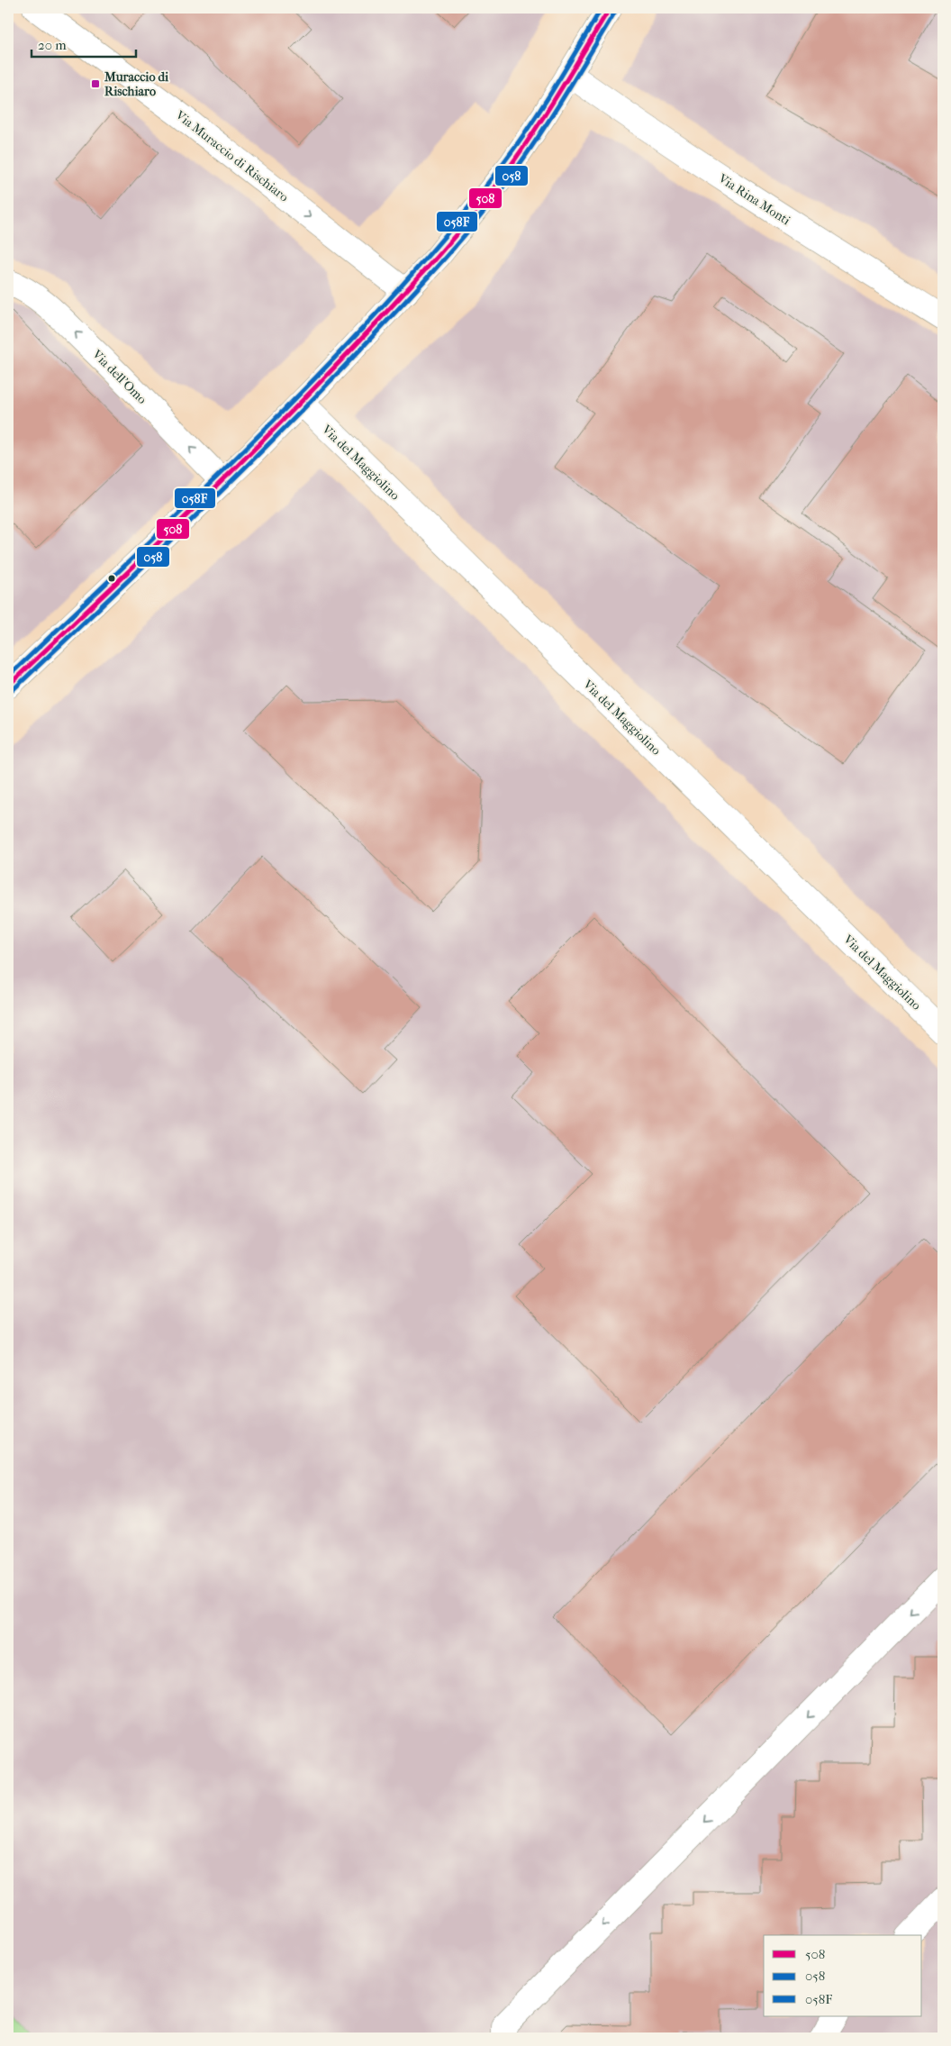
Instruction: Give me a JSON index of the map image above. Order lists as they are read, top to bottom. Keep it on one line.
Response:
{"streets":{"street":["Via Muraccio di Rischiaro","Via Rina Monti","Via dell'Omo","Via del Maggiolino"]},"one_way":["Via Muraccio di Rischiaro","Via dell'Omo"],"places":{"transit":["Muraccio di Rischiaro"]},"lines":["transit line 508","transit line 058F","transit line 058"],"legend":["508","058","058F"],"scale_bar":"20 m"}
